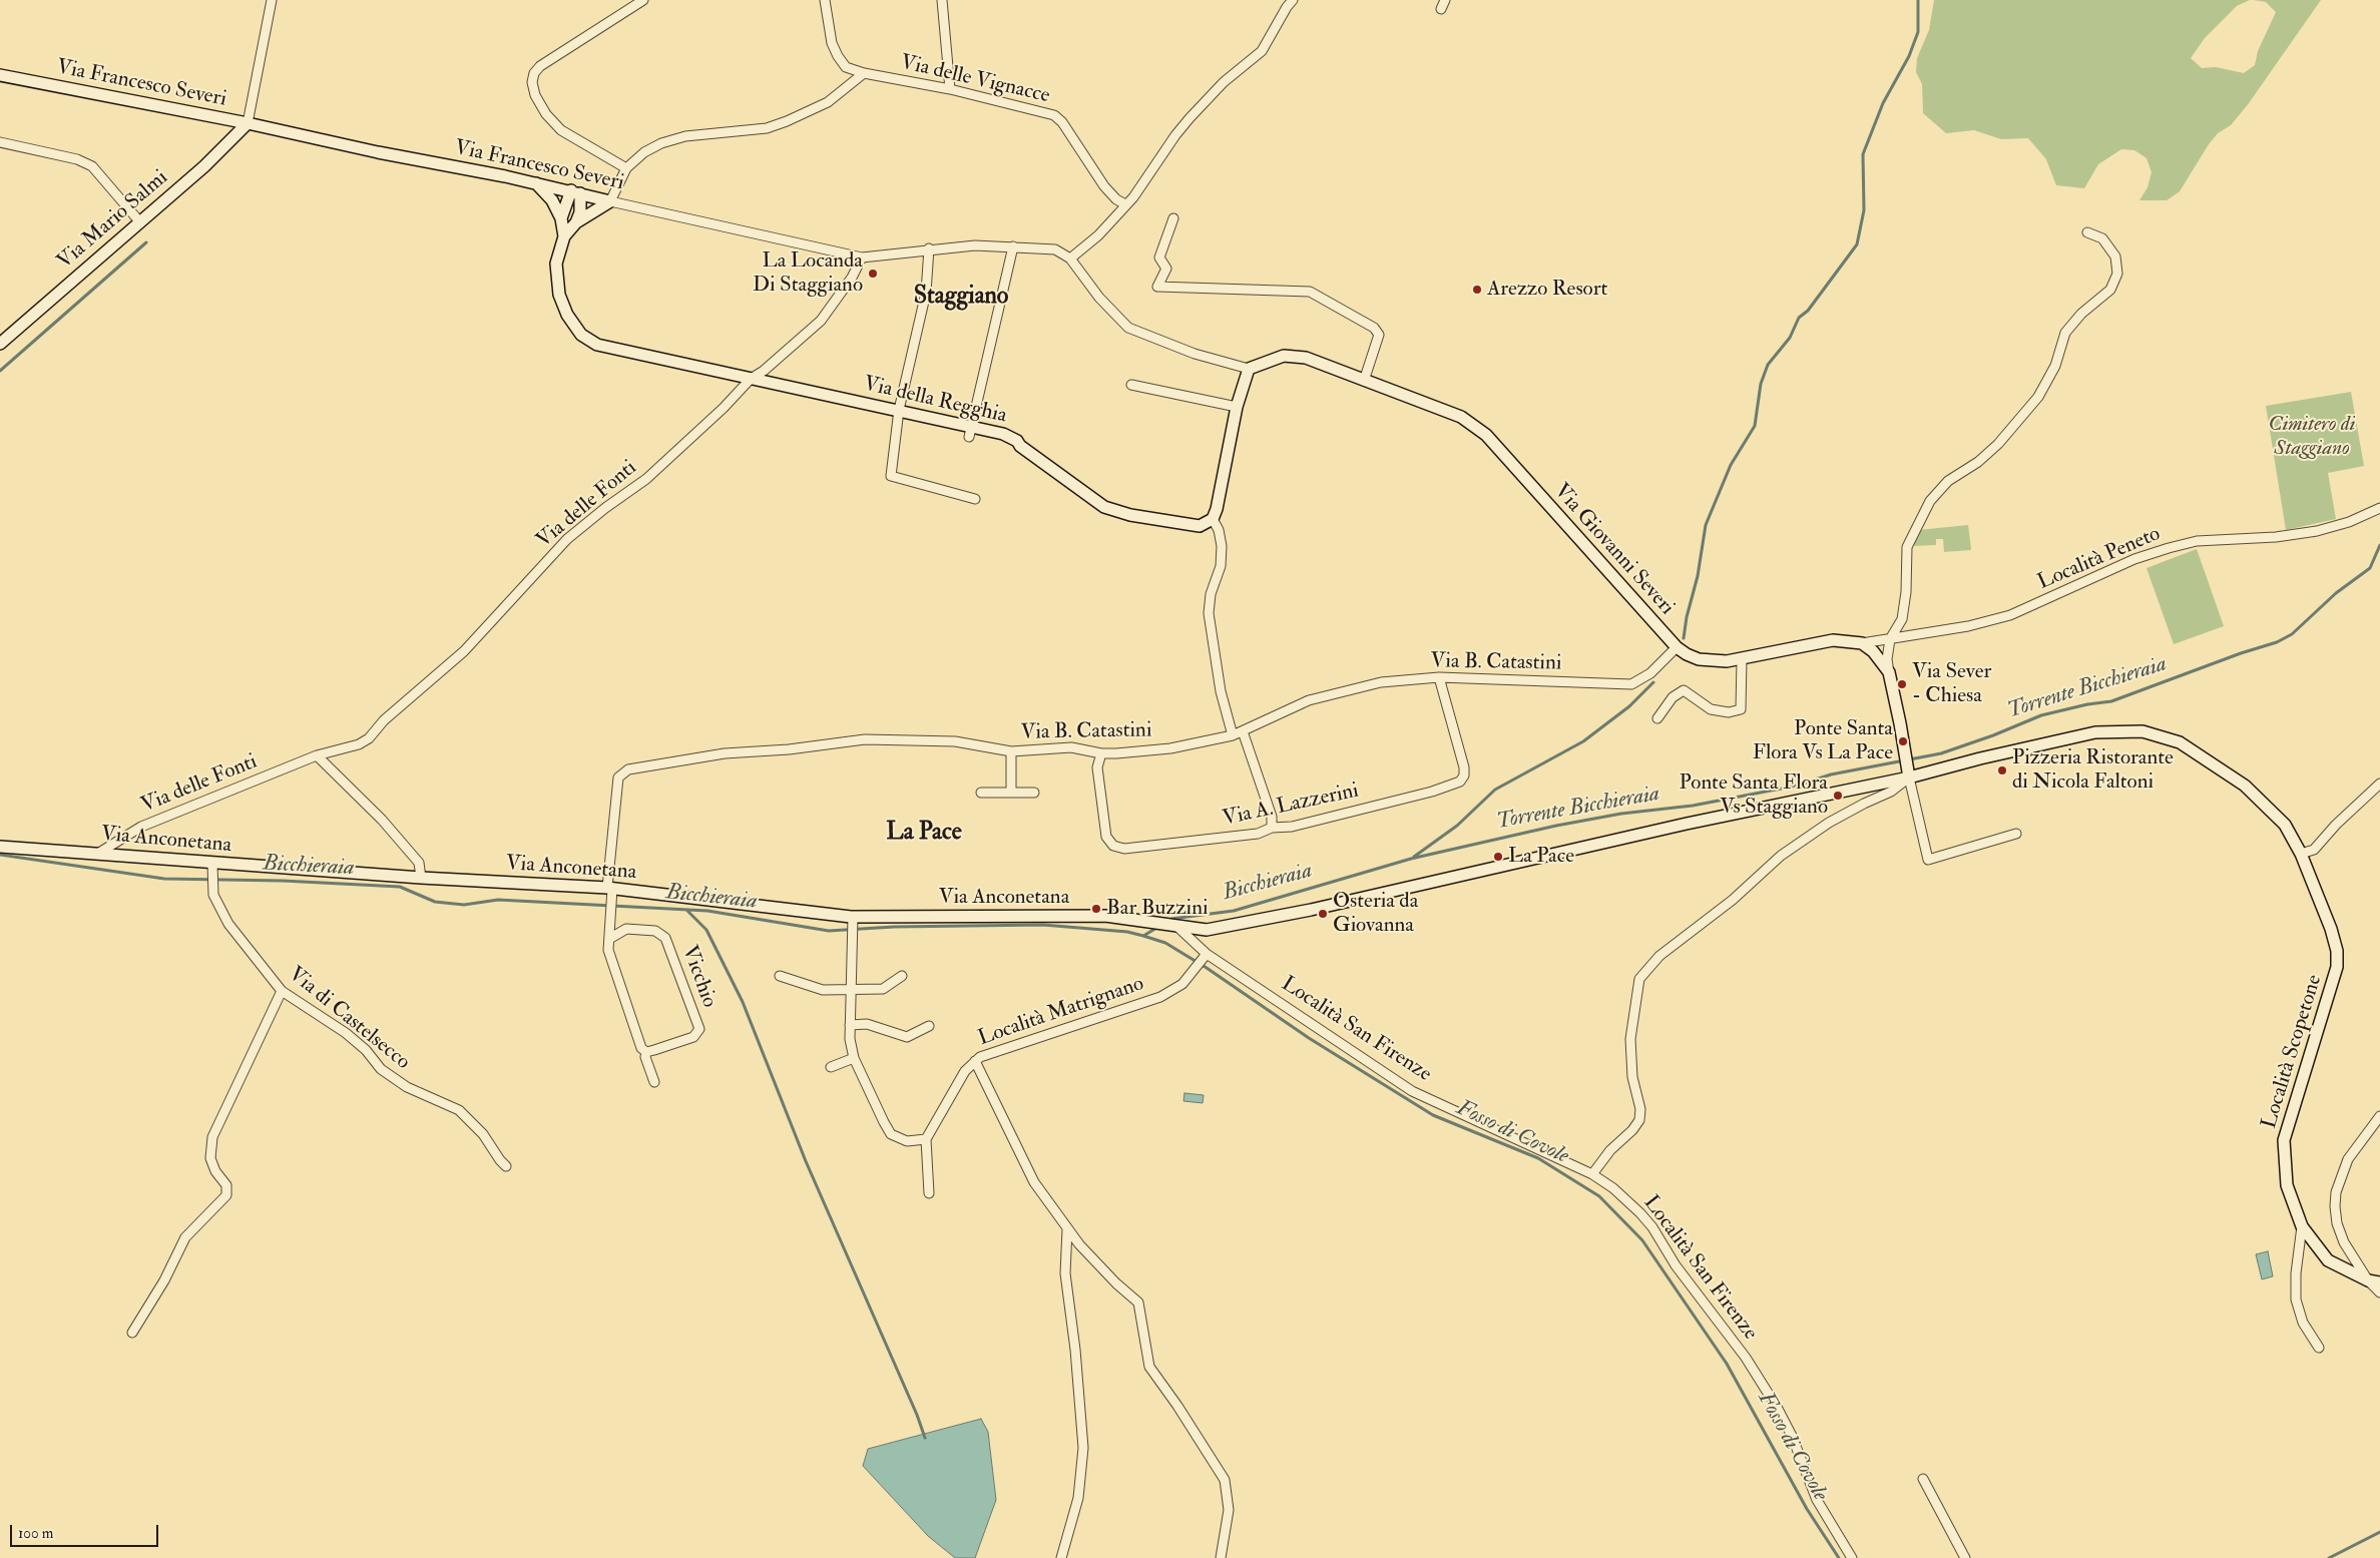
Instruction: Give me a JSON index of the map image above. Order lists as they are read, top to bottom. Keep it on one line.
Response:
{"streets":{"street":["Via delle Vignacce","Via Francesco Severi","Via Mario Salmi","Via della Regghia","Via delle Fonti","Via Giovanni Severi","Località Peneto","Via B. Catastini","Via A. Lazzerini","Via Anconetana","Vicchio","Località Matrignano","Via di Castelsecco","Località San Firenze","Località Scopetone"]},"crossings":[["Via Francesco Severi","Via Mario Salmi"],["Via Francesco Severi","Via della Regghia"],["Via Francesco Severi","Via delle Fonti"],["Via della Regghia","Via delle Fonti"],["Via delle Fonti","Via Anconetana"],["Via Giovanni Severi","Località Peneto"],["Via Giovanni Severi","Via B. Catastini"],["Via B. Catastini","Via A. Lazzerini"],["Via B. Catastini","Via Anconetana"],["Via Anconetana","Via di Castelsecco"],["Via Anconetana","Località San Firenze"],["Via Anconetana","Località Scopetone"],["Località Matrignano","Località San Firenze"]],"districts":["Staggiano","La Pace"],"water":["Torrente Bicchieraia","Bicchieraia","Fosso di Covole"],"parks":["Cimitero di Staggiano"],"places":["La Locanda Di Staggiano","Arezzo Resort","Via Sever - Chiesa","Ponte Santa Flora Vs La Pace","Pizzeria Ristorante di Nicola Faltoni","Ponte Santa Flora Vs Staggiano","La Pace","Bar Buzzini","Osteria da Giovanna"],"scale_bar":"100 m"}
